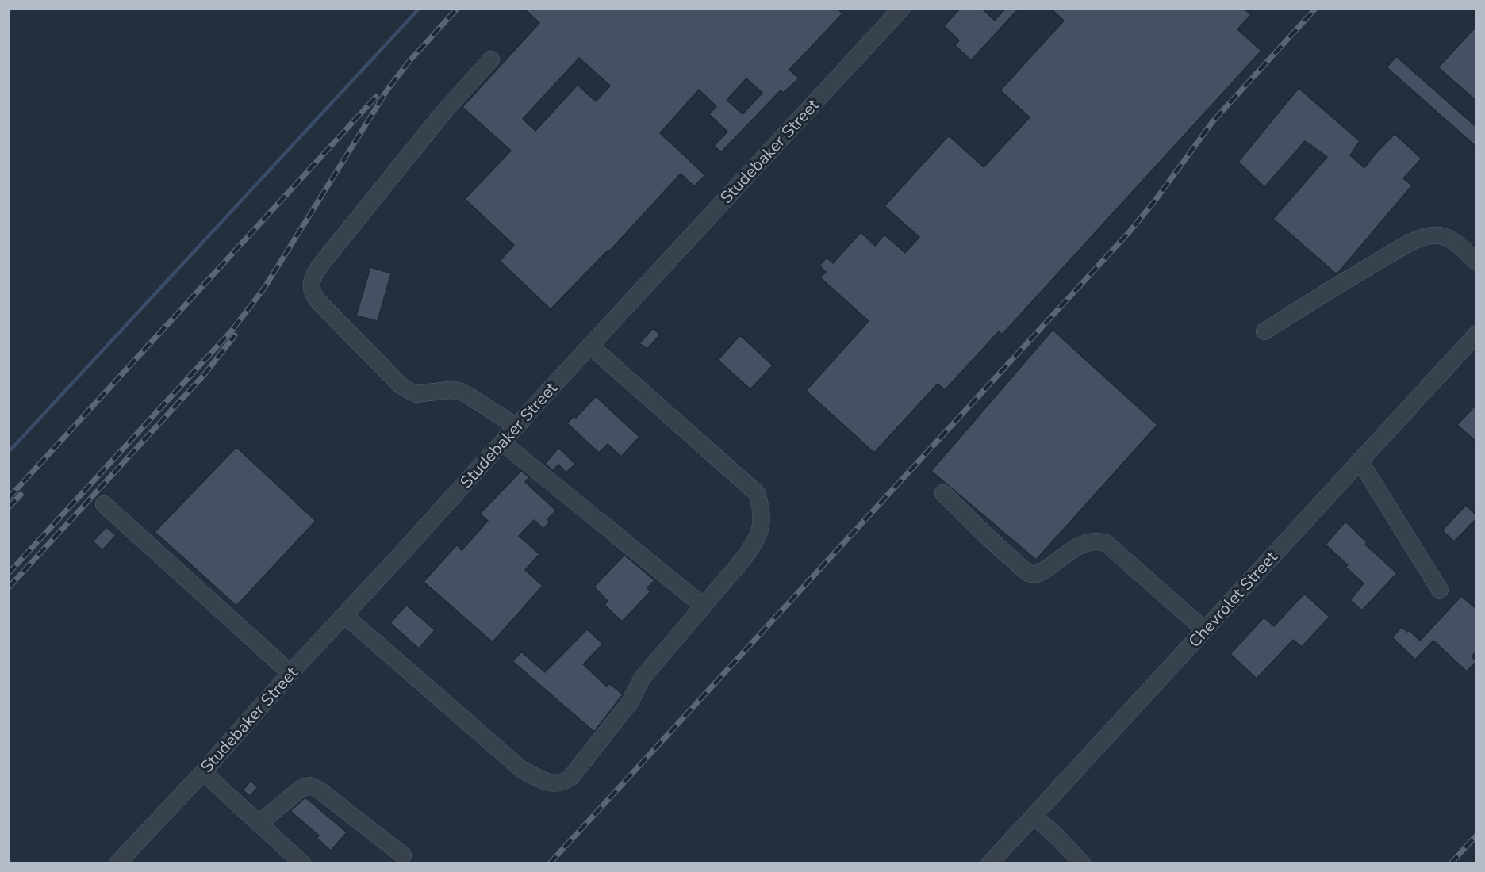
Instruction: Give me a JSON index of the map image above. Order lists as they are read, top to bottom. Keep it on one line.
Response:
{"streets":{"lane":["Studebaker Street","Chevrolet Street"]}}
